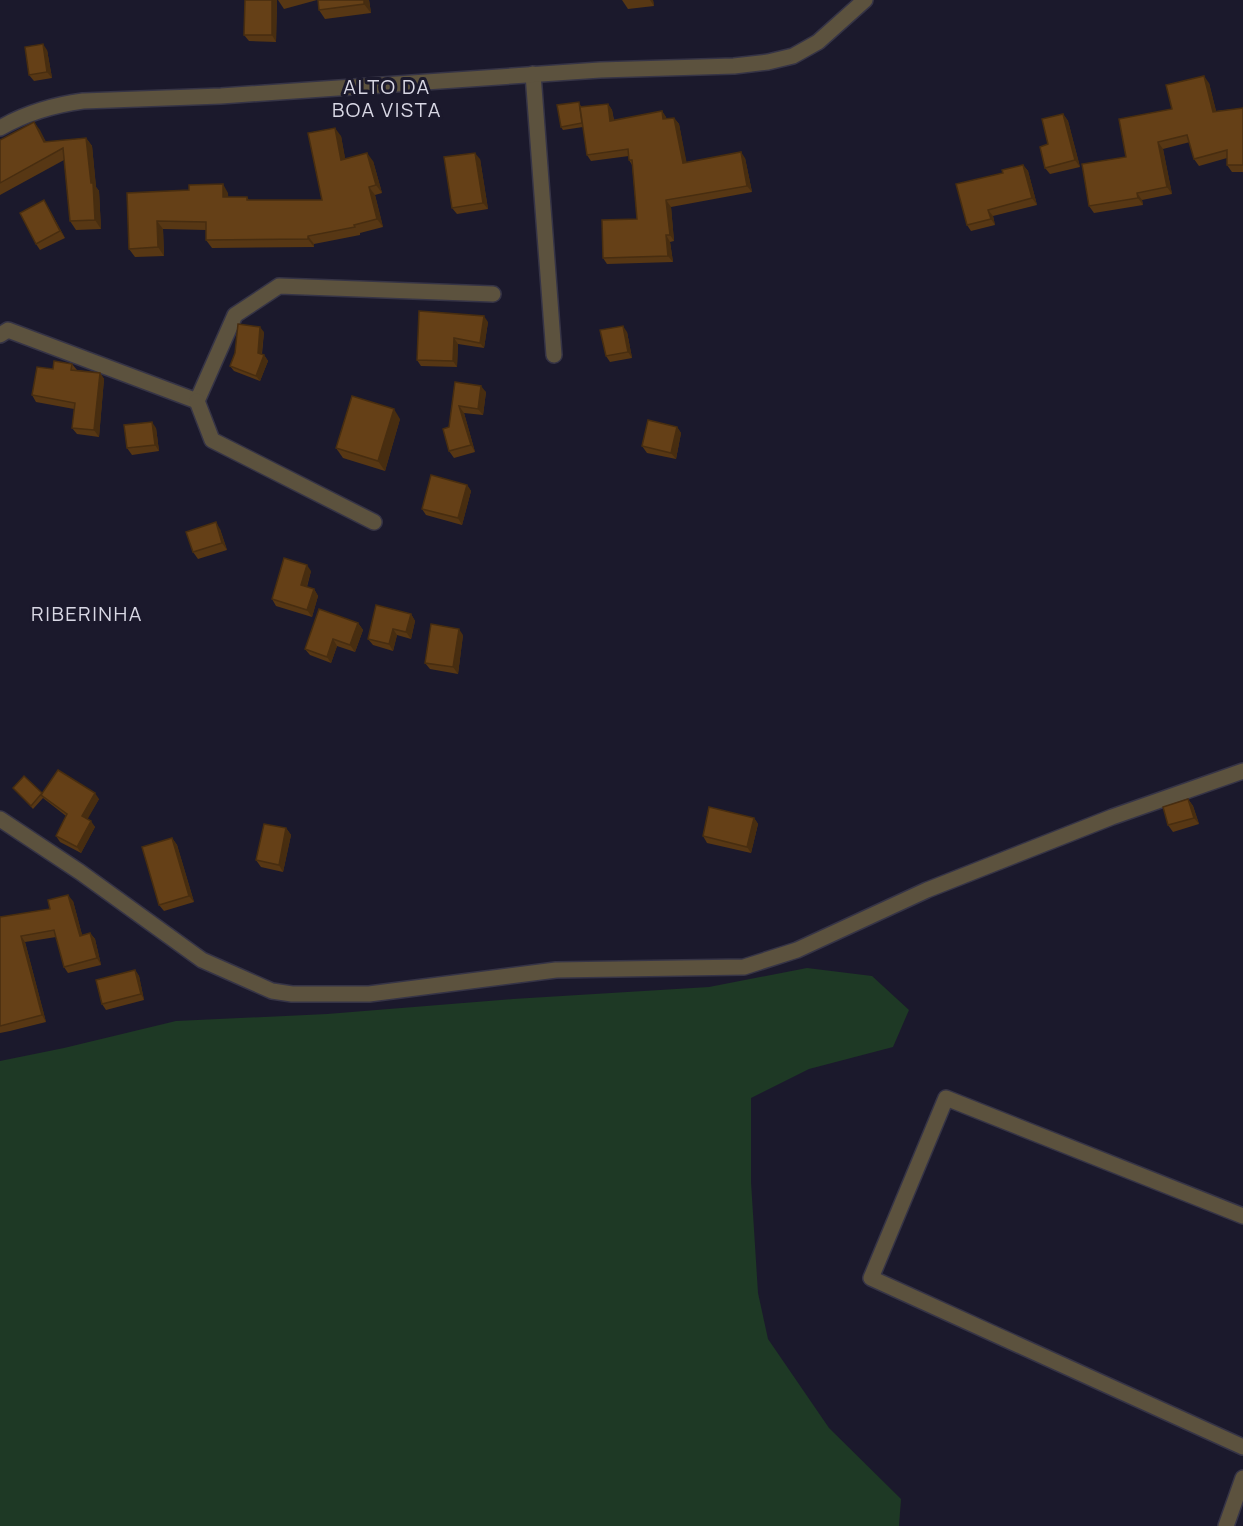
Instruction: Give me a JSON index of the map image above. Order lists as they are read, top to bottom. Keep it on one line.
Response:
{"districts":["ALTO DA BOA VISTA","RIBERINHA"]}
